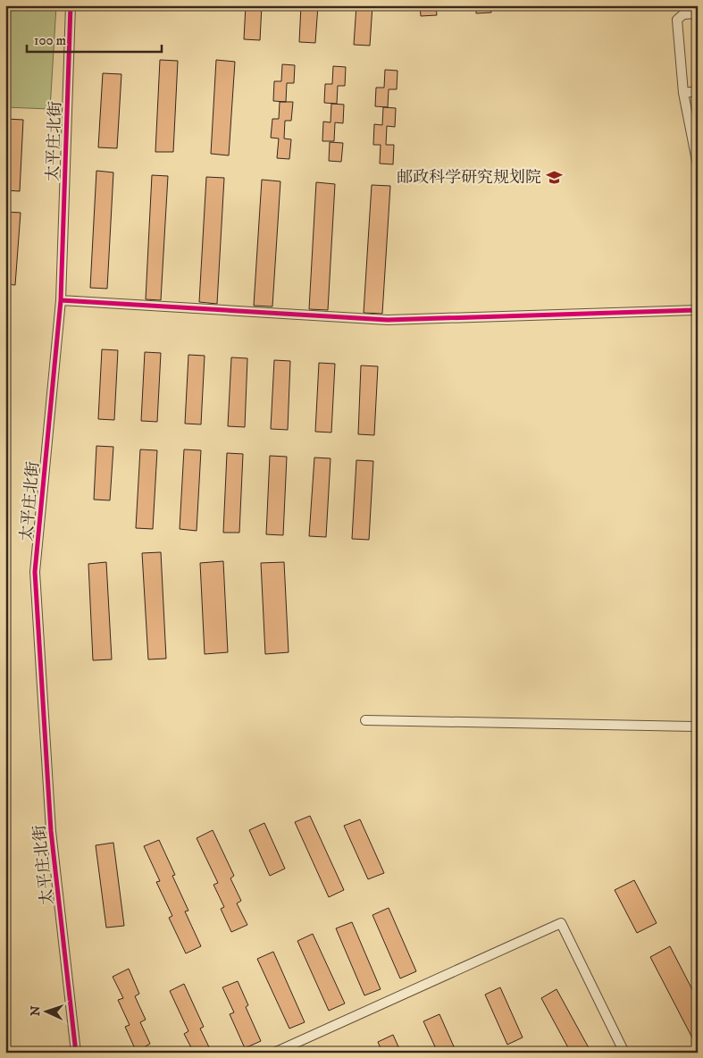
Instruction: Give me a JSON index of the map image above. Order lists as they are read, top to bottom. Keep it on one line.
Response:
{"streets":{"street":["太平庄北街"]},"places":{"school or university":["邮政科学研究规划院"]},"scale_bar":"100 m","north":"left"}
